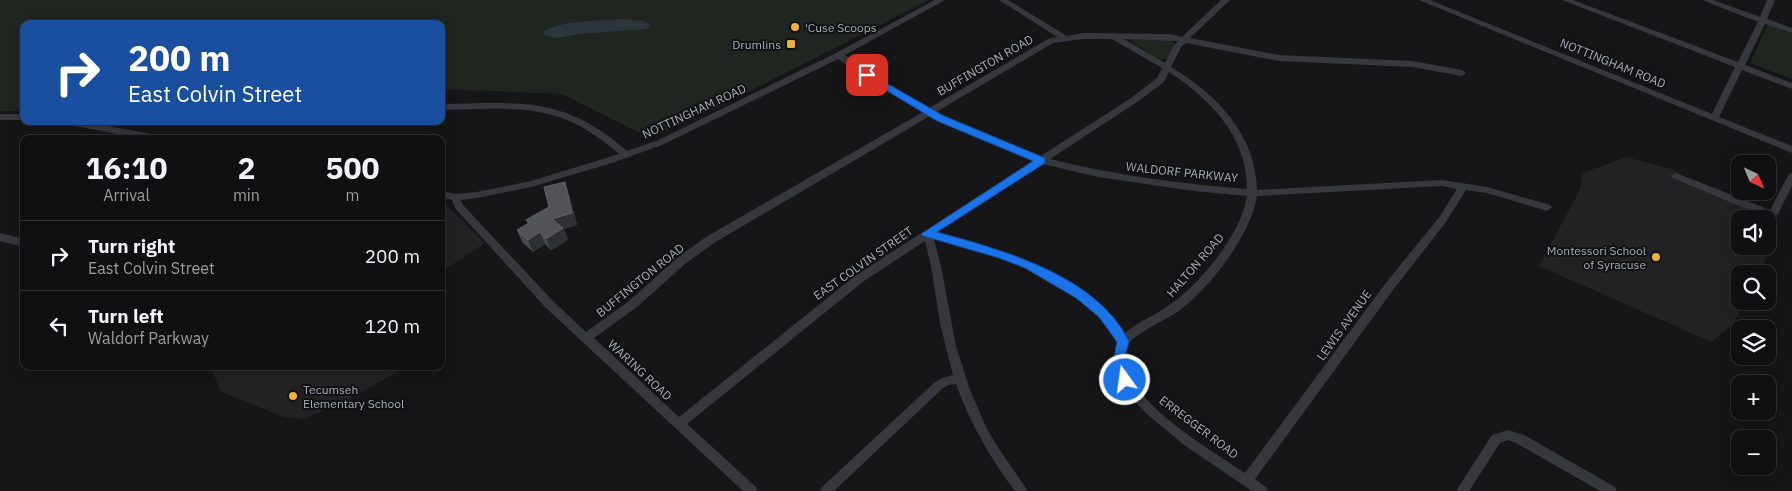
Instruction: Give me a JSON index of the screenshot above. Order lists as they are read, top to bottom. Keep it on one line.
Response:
{"streets":{"street":["NOTTINGHAM ROAD","BUFFINGTON ROAD","WALDORF PARKWAY","EAST COLVIN STREET","HALTON ROAD","LEWIS AVENUE","WARING ROAD","ERREGGER ROAD"]},"crossings":[["NOTTINGHAM ROAD","WALDORF PARKWAY"],["NOTTINGHAM ROAD","WARING ROAD"],["BUFFINGTON ROAD","WALDORF PARKWAY"],["BUFFINGTON ROAD","EAST COLVIN STREET"],["BUFFINGTON ROAD","HALTON ROAD"],["BUFFINGTON ROAD","WARING ROAD"],["WALDORF PARKWAY","EAST COLVIN STREET"],["WALDORF PARKWAY","HALTON ROAD"],["WALDORF PARKWAY","LEWIS AVENUE"],["EAST COLVIN STREET","HALTON ROAD"],["EAST COLVIN STREET","WARING ROAD"],["HALTON ROAD","ERREGGER ROAD"],["LEWIS AVENUE","ERREGGER ROAD"]],"places":{"other":["'Cuse Scoops","Montessori School of Syracuse","Tecumseh Elementary School"],"transit":["Drumlins"]},"north":"bottom right","page":{"turn":["200 m","East Colvin Street"],"eta":["16:10","Arrival","2","min","500","m"],"map_buttons":["+","−"],"list":[{"name":"Turn right","note":"East Colvin Street","value":"200 m"},{"name":"Turn left","note":"Waldorf Parkway","value":"120 m"}]}}
